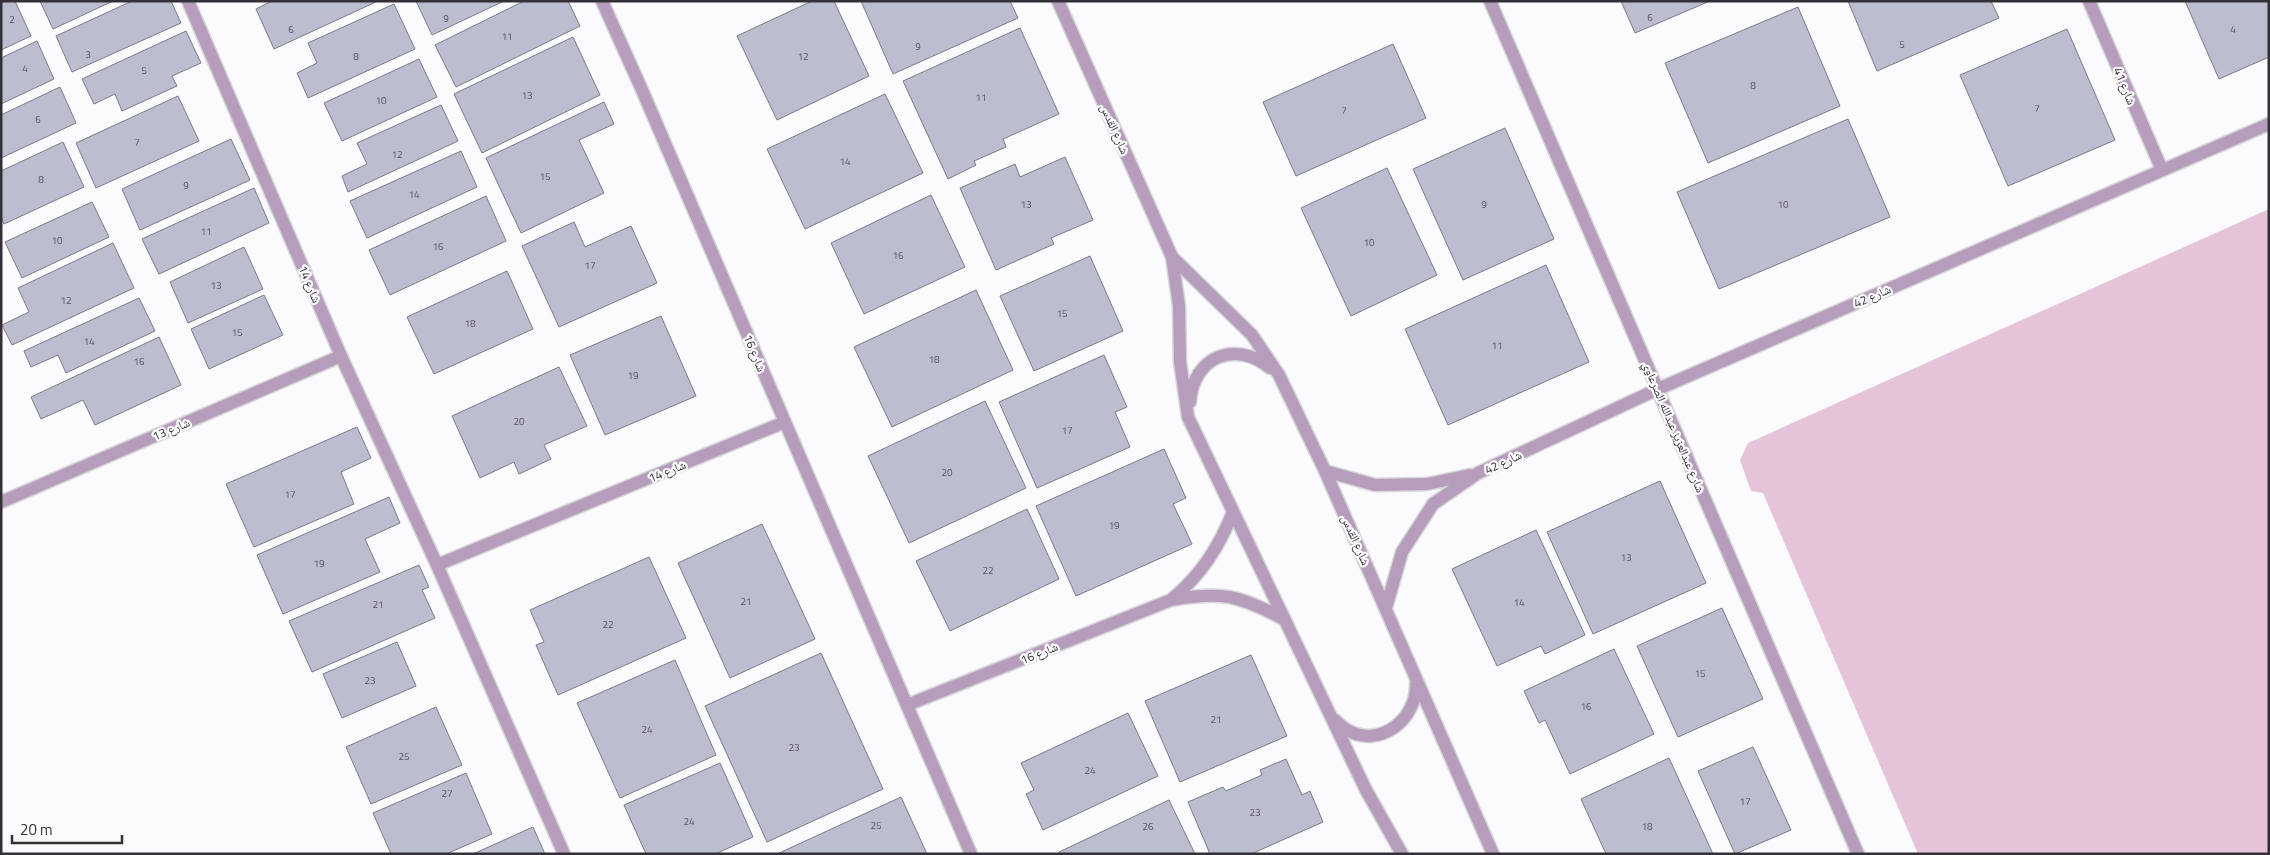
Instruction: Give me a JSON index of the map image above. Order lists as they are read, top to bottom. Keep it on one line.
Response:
{"streets":{"street":["شارع 41","شارع القدس","شارع 14","شارع 42","شارع 16","شارع عبدالعزيز عبدالله الصرعاوي","شارع 13"]},"crossings":[["شارع 41","شارع 42"],["شارع القدس","شارع 42"],["شارع القدس","شارع 16"],["شارع 14","شارع 16"],["شارع 14","شارع 13"],["شارع 42","شارع عبدالعزيز عبدالله الصرعاوي"]],"house_numbers":["6","9","2","6","4","11","5","9","3","8","12","4","5","8","13","11","10","7","7","6","7","12","14","15","8","9","14","13","9","10","11","10","10","16","16","17","13","12","15","18","15","14","11","18","16","19","20","17","20","17","19","13","19","22","21","14","21","22","15","23","16","21","24","23","25","24","27","17","23","24","25","26","18"],"scale_bar":"20 m"}
